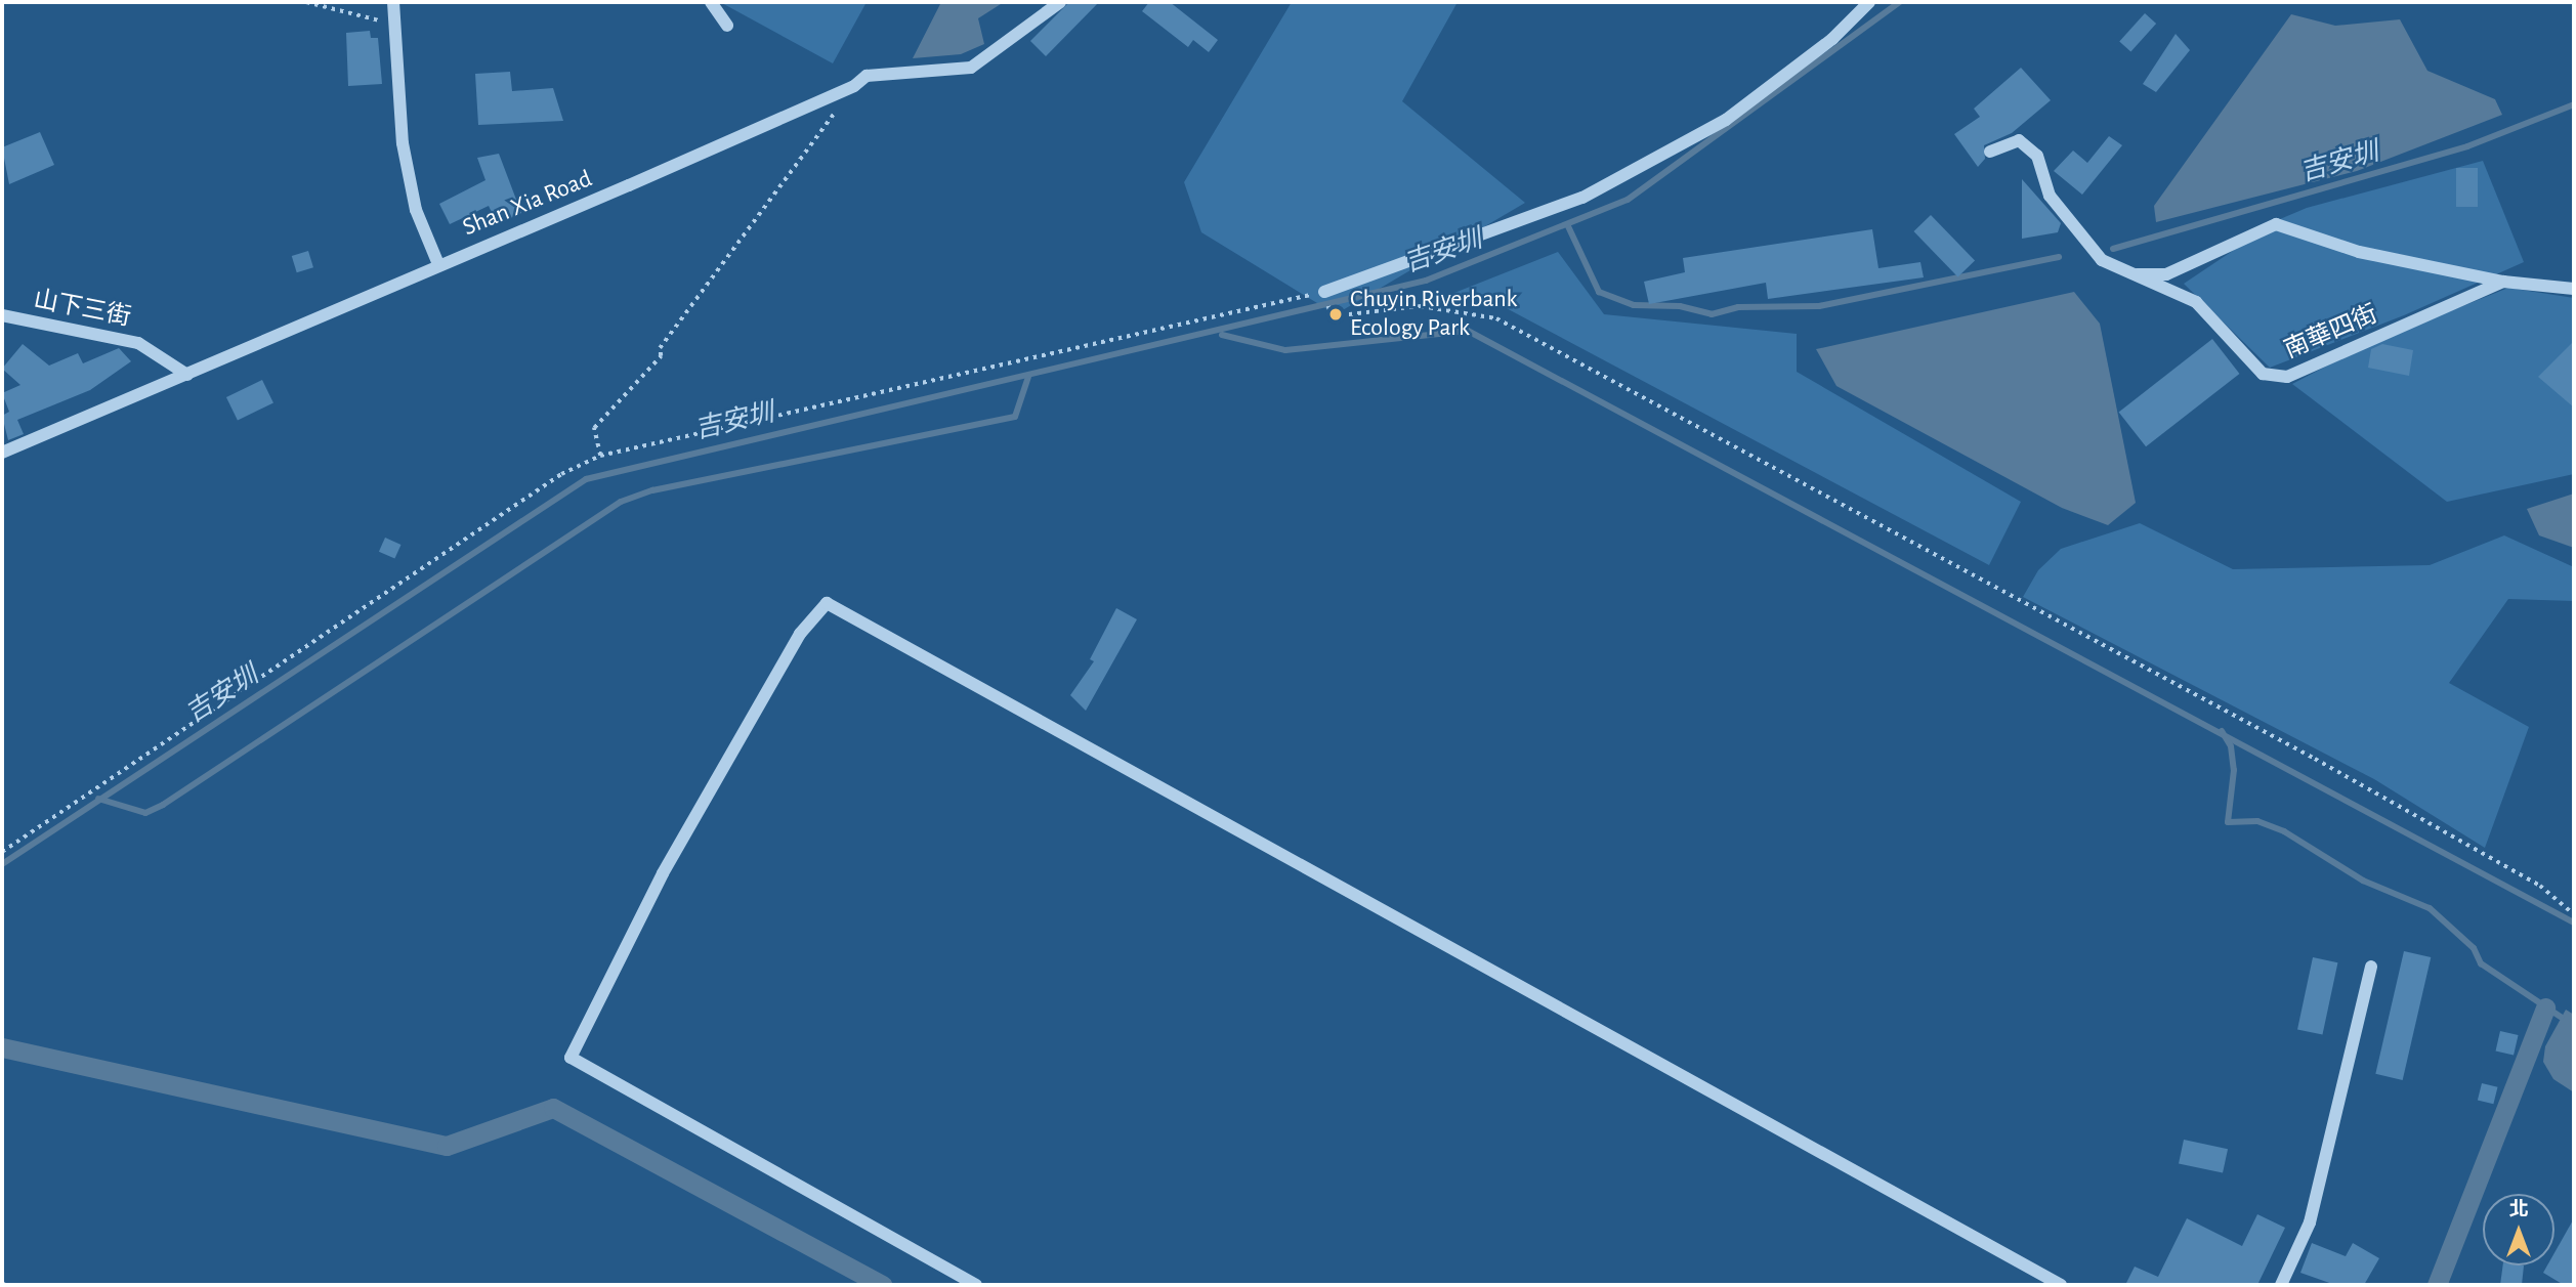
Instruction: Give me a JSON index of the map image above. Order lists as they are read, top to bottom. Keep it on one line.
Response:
{"streets":{"street":["Shan Xia Road","山下三街","南華四街"]},"crossings":[["Shan Xia Road","山下三街"]],"water":["吉安圳"],"places":["Chuyin Riverbank Ecology Park"],"north":"top"}
